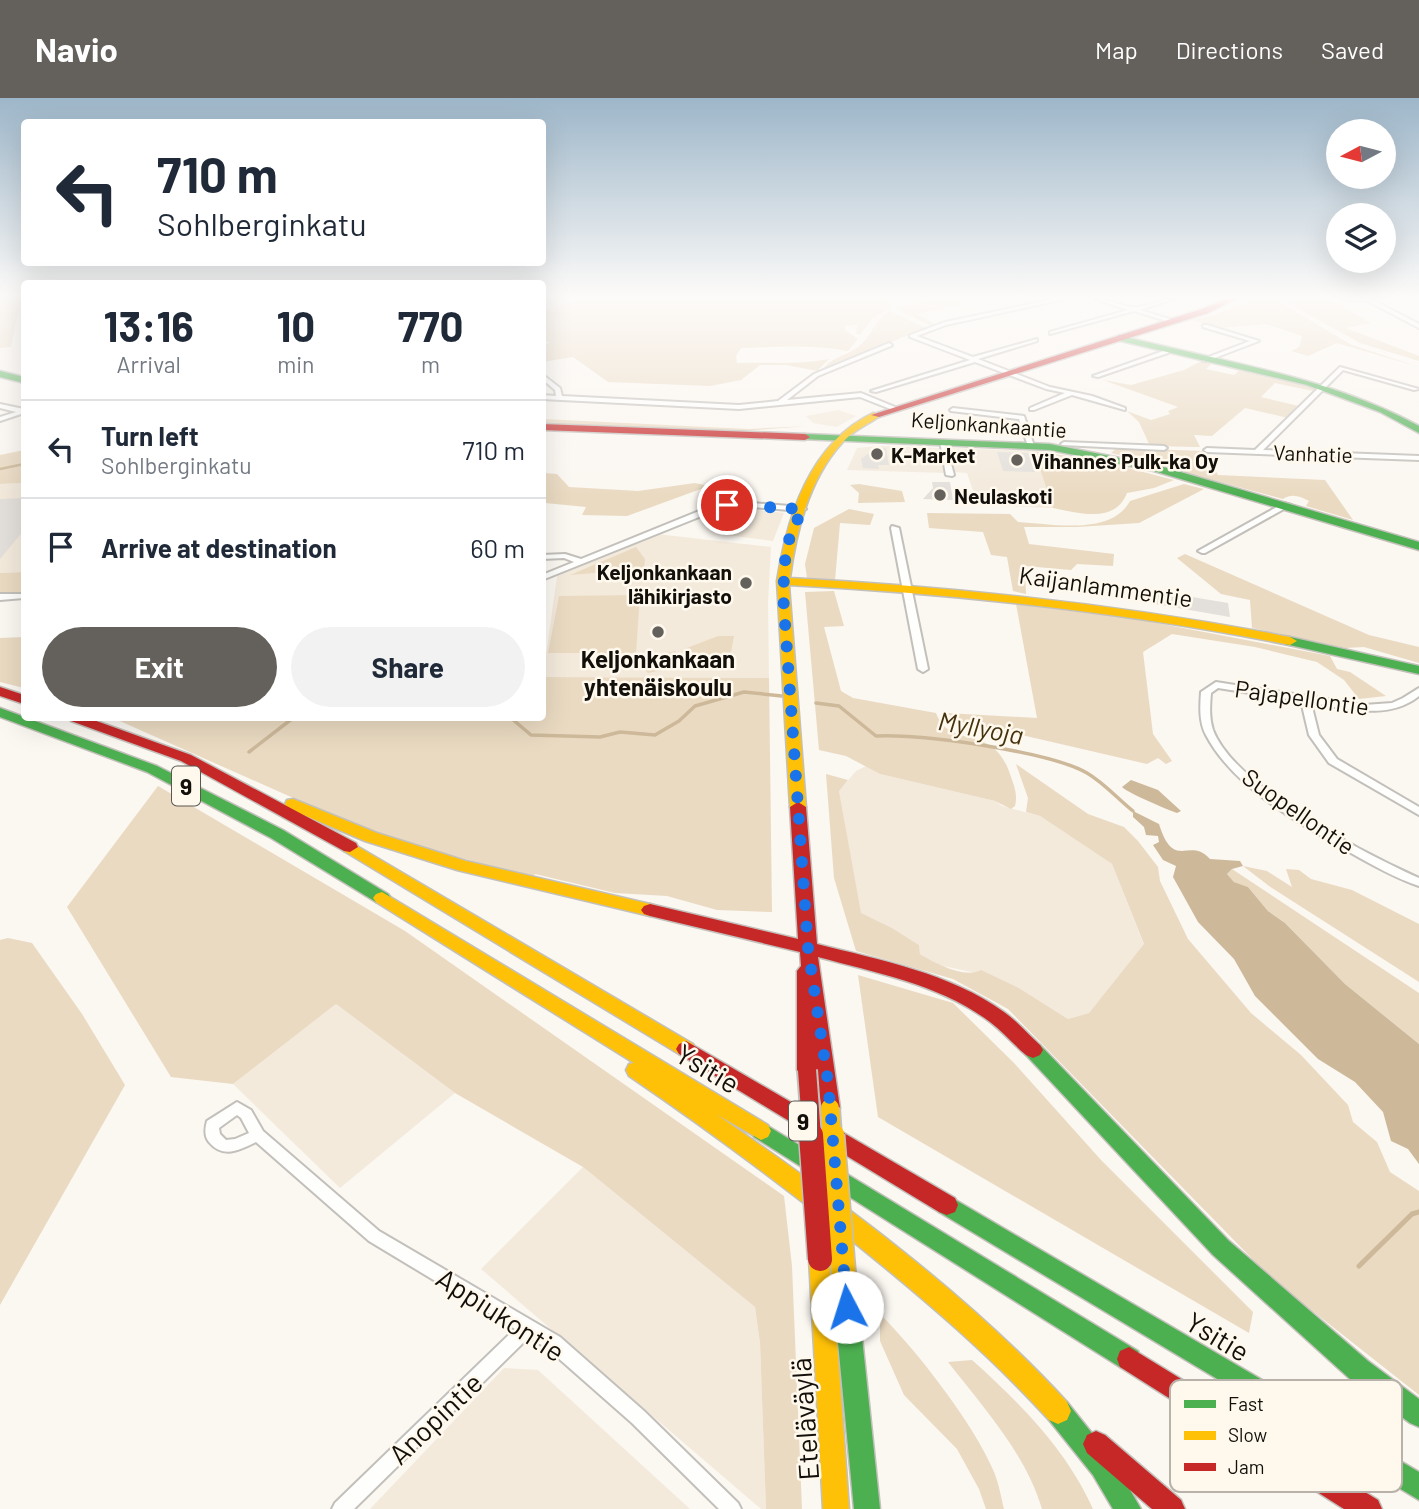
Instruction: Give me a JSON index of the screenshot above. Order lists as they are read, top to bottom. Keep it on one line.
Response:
{"streets":{"main road":["Keljonkankaantie","Kaijanlammentie","9","Ysitie","Eteläväylä"],"street":["Vanhatie","Pajapellontie","Suopellontie","Appiukontie","Anopintie"]},"crossings":[["Keljonkankaantie","Eteläväylä"],["Kaijanlammentie","Eteläväylä"],["Pajapellontie","Suopellontie"],["Appiukontie","Anopintie"]],"water":["Myllyoja"],"places":["K-Market","Vihannes Pulk-ka Oy","Neulaskoti","Keljonkankaan lähikirjasto","Keljonkankaan yhtenäiskoulu"],"legend":["Fast","Slow","Jam"],"north":"left","page":{"header":"Navio","nav":["Map","Directions","Saved"],"turn":["710 m","Sohlberginkatu"],"eta":["13:16","Arrival","10","min","770","m"],"list":[{"name":"Turn left","note":"Sohlberginkatu","value":"710 m"},{"name":"Arrive at destination","value":"60 m"}],"buttons":["Exit","Share"]}}
